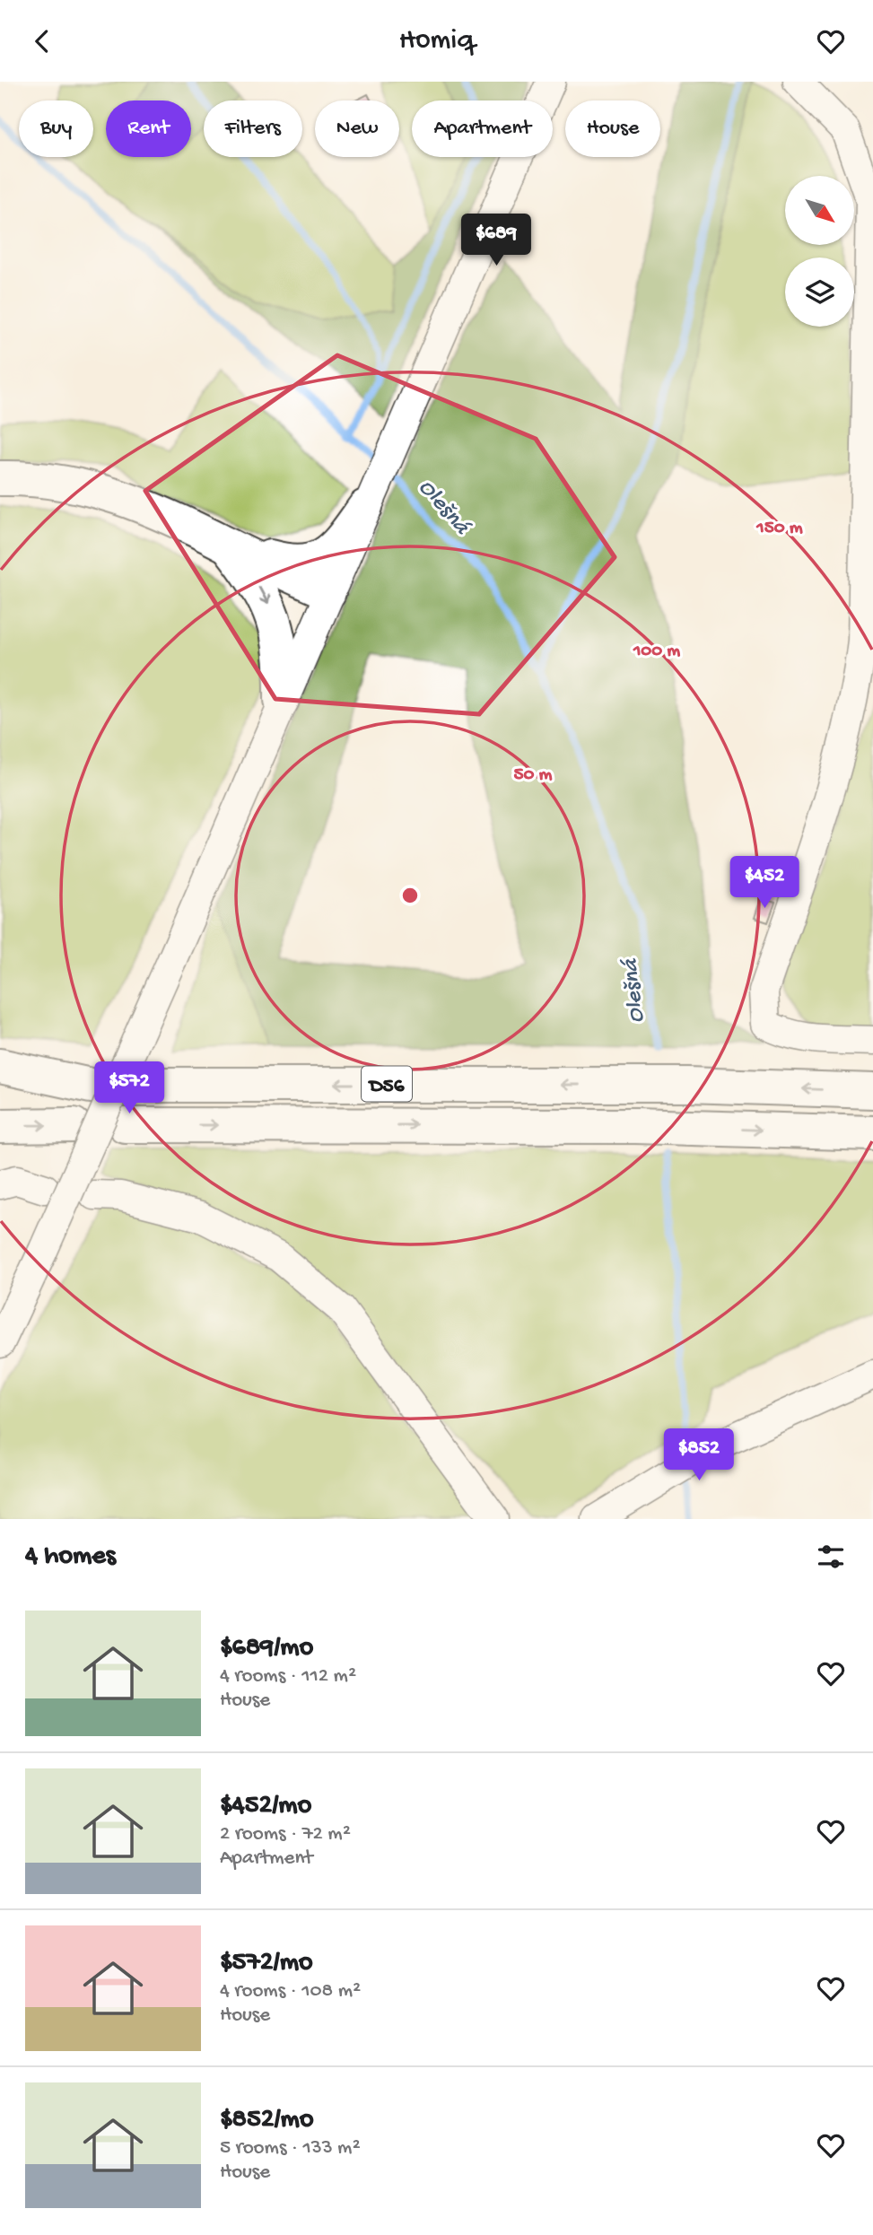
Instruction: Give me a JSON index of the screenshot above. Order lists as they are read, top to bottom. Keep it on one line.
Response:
{"streets":{"highway":["D56"]},"water":["Olešná"],"north":"bottom right","page":{"header":"Homiq","chip":["Buy","Rent","Filters","New","Apartment","House"],"price":["$689","$452","$572","$852"],"heading":"4 homes","list":[{"name":"$689/mo","note":"4 rooms · 112 m² · House"},{"name":"$452/mo","note":"2 rooms · 72 m² · Apartment"},{"name":"$572/mo","note":"4 rooms · 108 m² · House"},{"name":"$852/mo","note":"5 rooms · 133 m² · House"}]},"rings":["150 m","100 m","50 m"]}
